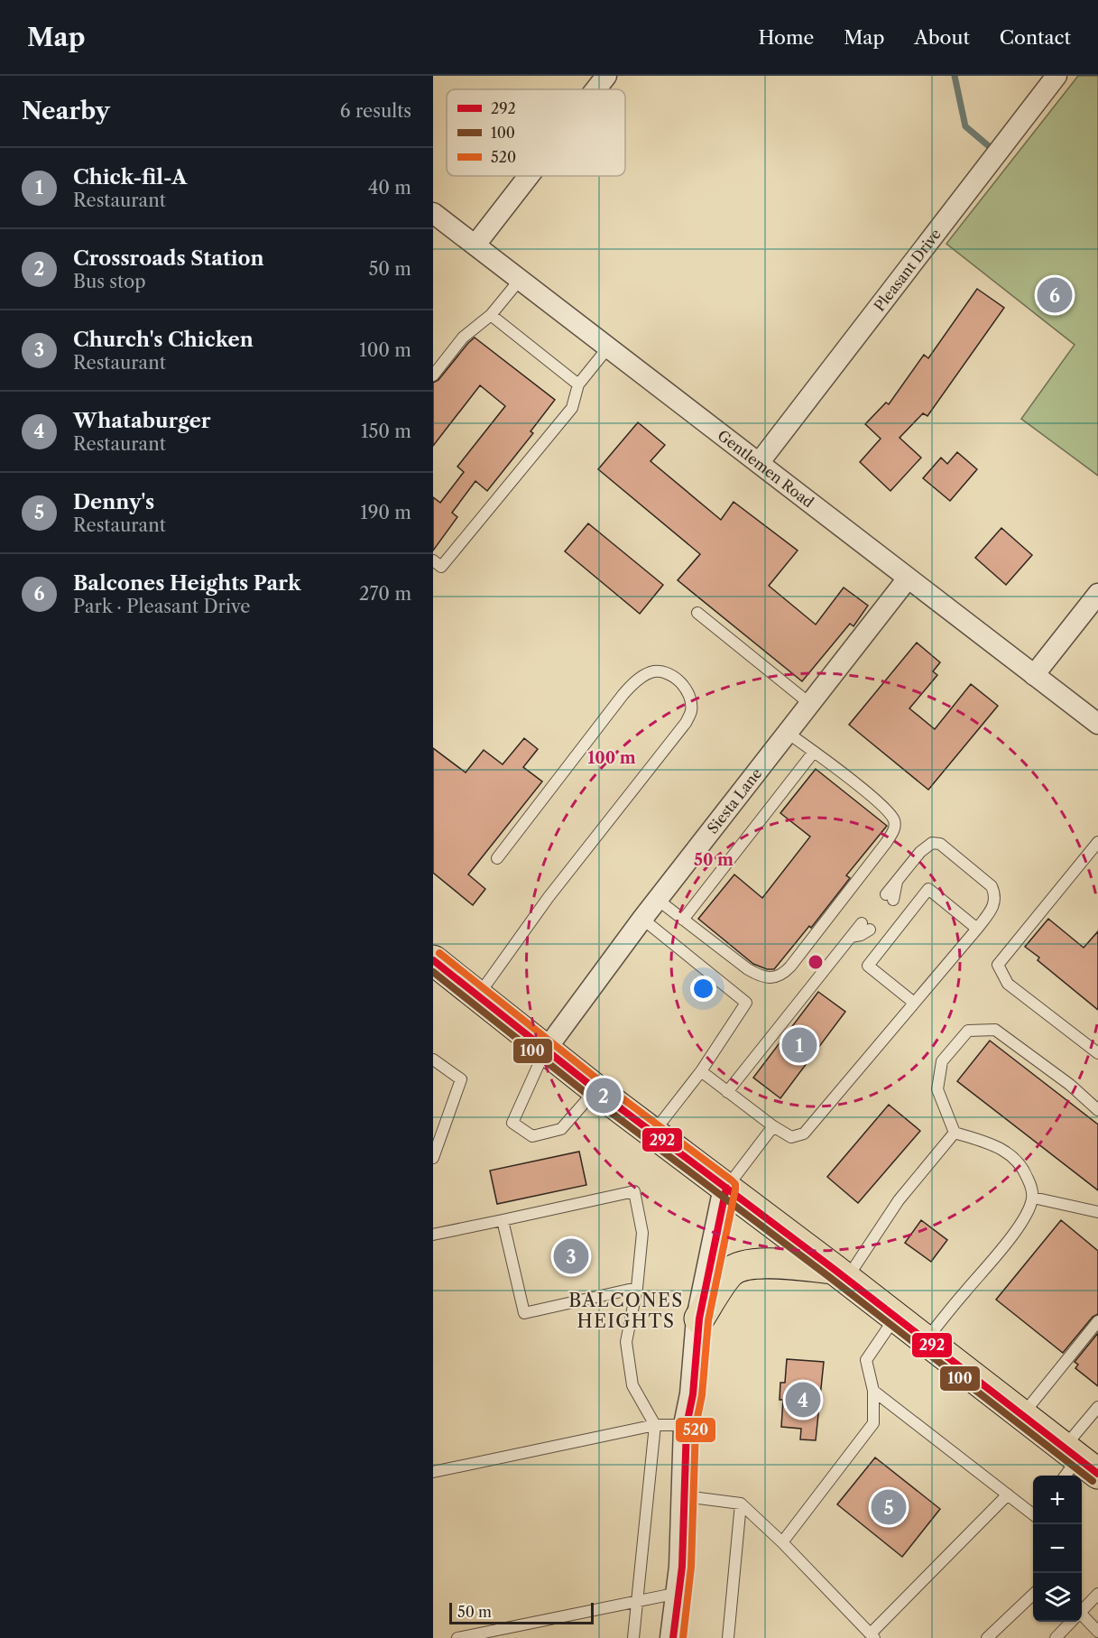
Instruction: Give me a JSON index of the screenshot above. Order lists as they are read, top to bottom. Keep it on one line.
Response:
{"streets":{"street":["Pleasant Drive","Gentlemen Road","Siesta Lane"]},"crossings":[["Pleasant Drive","Gentlemen Road"],["Gentlemen Road","Siesta Lane"]],"districts":["BALCONES HEIGHTS"],"lines":["transit line 520","transit line 292","transit line 100"],"legend":["292","100","520"],"scale_bar":"50 m","page":{"header":"Map","nav":["Home","Map","About","Contact"],"heading":["Nearby","6 results"],"list":[{"mark":"1","name":"Chick-fil-A","note":"Restaurant","value":"40 m"},{"mark":"2","name":"Crossroads Station","note":"Bus stop","value":"50 m"},{"mark":"3","name":"Church's Chicken","note":"Restaurant","value":"100 m"},{"mark":"4","name":"Whataburger","note":"Restaurant","value":"150 m"},{"mark":"5","name":"Denny's","note":"Restaurant","value":"190 m"},{"mark":"6","name":"Balcones Heights Park","note":"Park · Pleasant Drive","value":"270 m"}],"pins":["6","1","2","3","4","5"],"map_buttons":["+","−"],"scale":"50 m"},"rings":["100 m","50 m"]}
